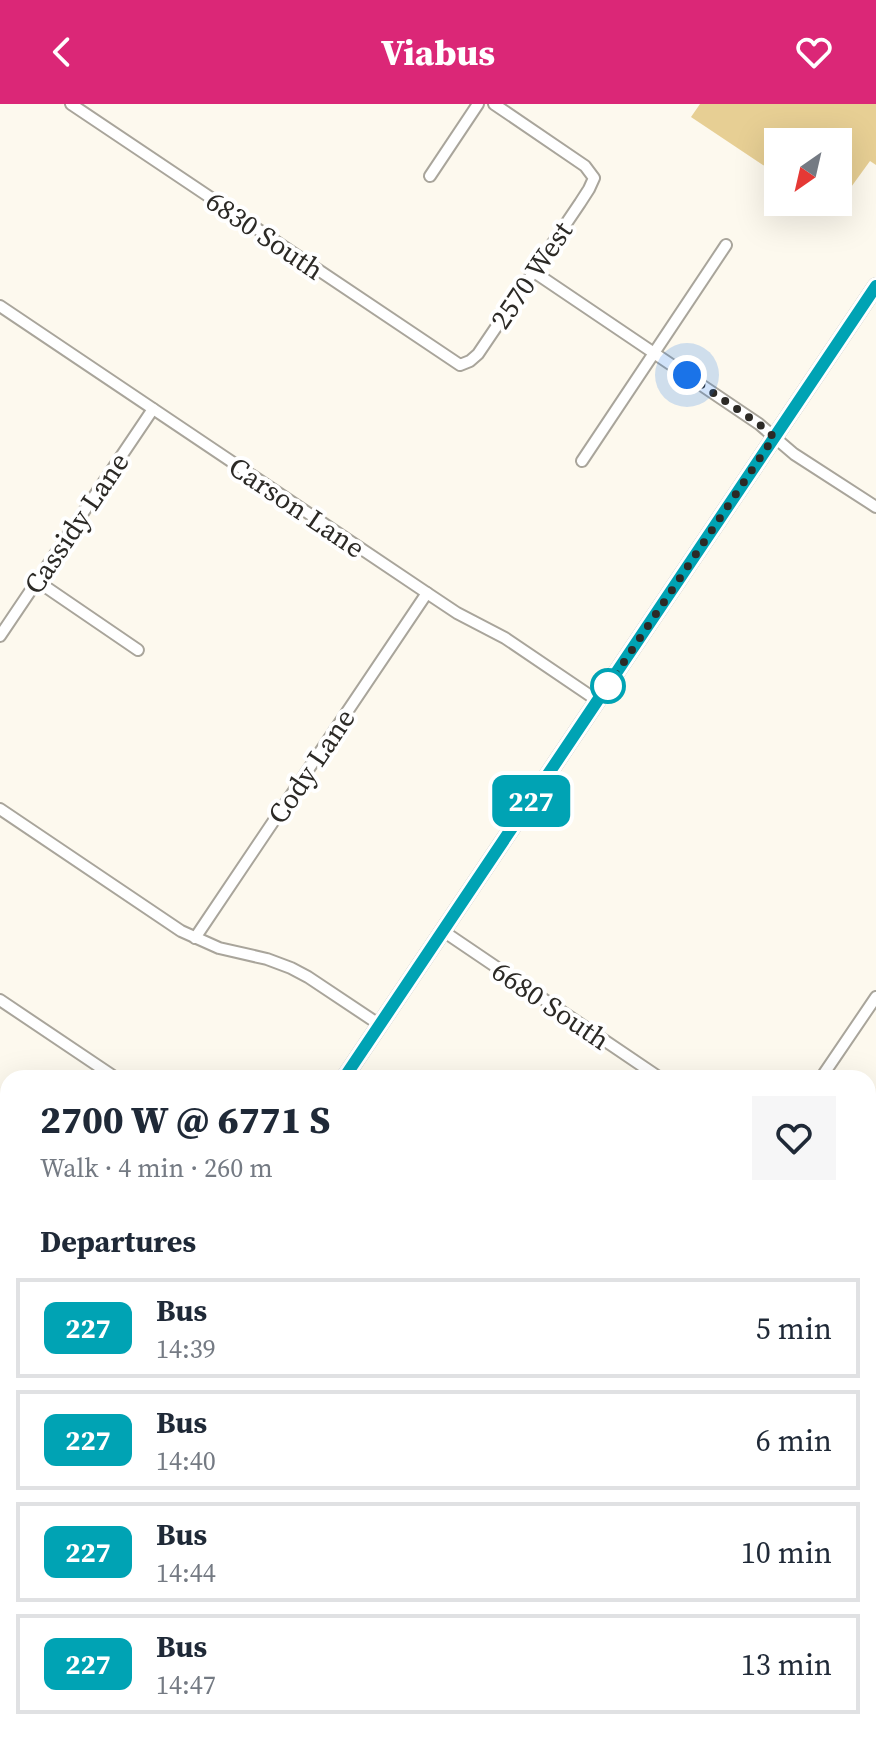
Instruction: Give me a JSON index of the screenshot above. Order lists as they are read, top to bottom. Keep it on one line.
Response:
{"streets":{"street":["6830 South","2570 West","Carson Lane","Cassidy Lane","Cody Lane","6680 South"]},"crossings":[["6830 South","2570 West"],["Carson Lane","Cassidy Lane"],["Carson Lane","Cody Lane"]],"lines":["bus line 227"],"north":"bottom left","page":{"header":"Viabus","on_map":"227","heading":[["2700 W @ 6771 S","Walk · 4 min · 260 m"],"Departures"],"list":[{"mark":"227","name":"Bus","note":"14:39","value":"5 min"},{"mark":"227","name":"Bus","note":"14:40","value":"6 min"},{"mark":"227","name":"Bus","note":"14:44","value":"10 min"},{"mark":"227","name":"Bus","note":"14:47","value":"13 min"}]}}
